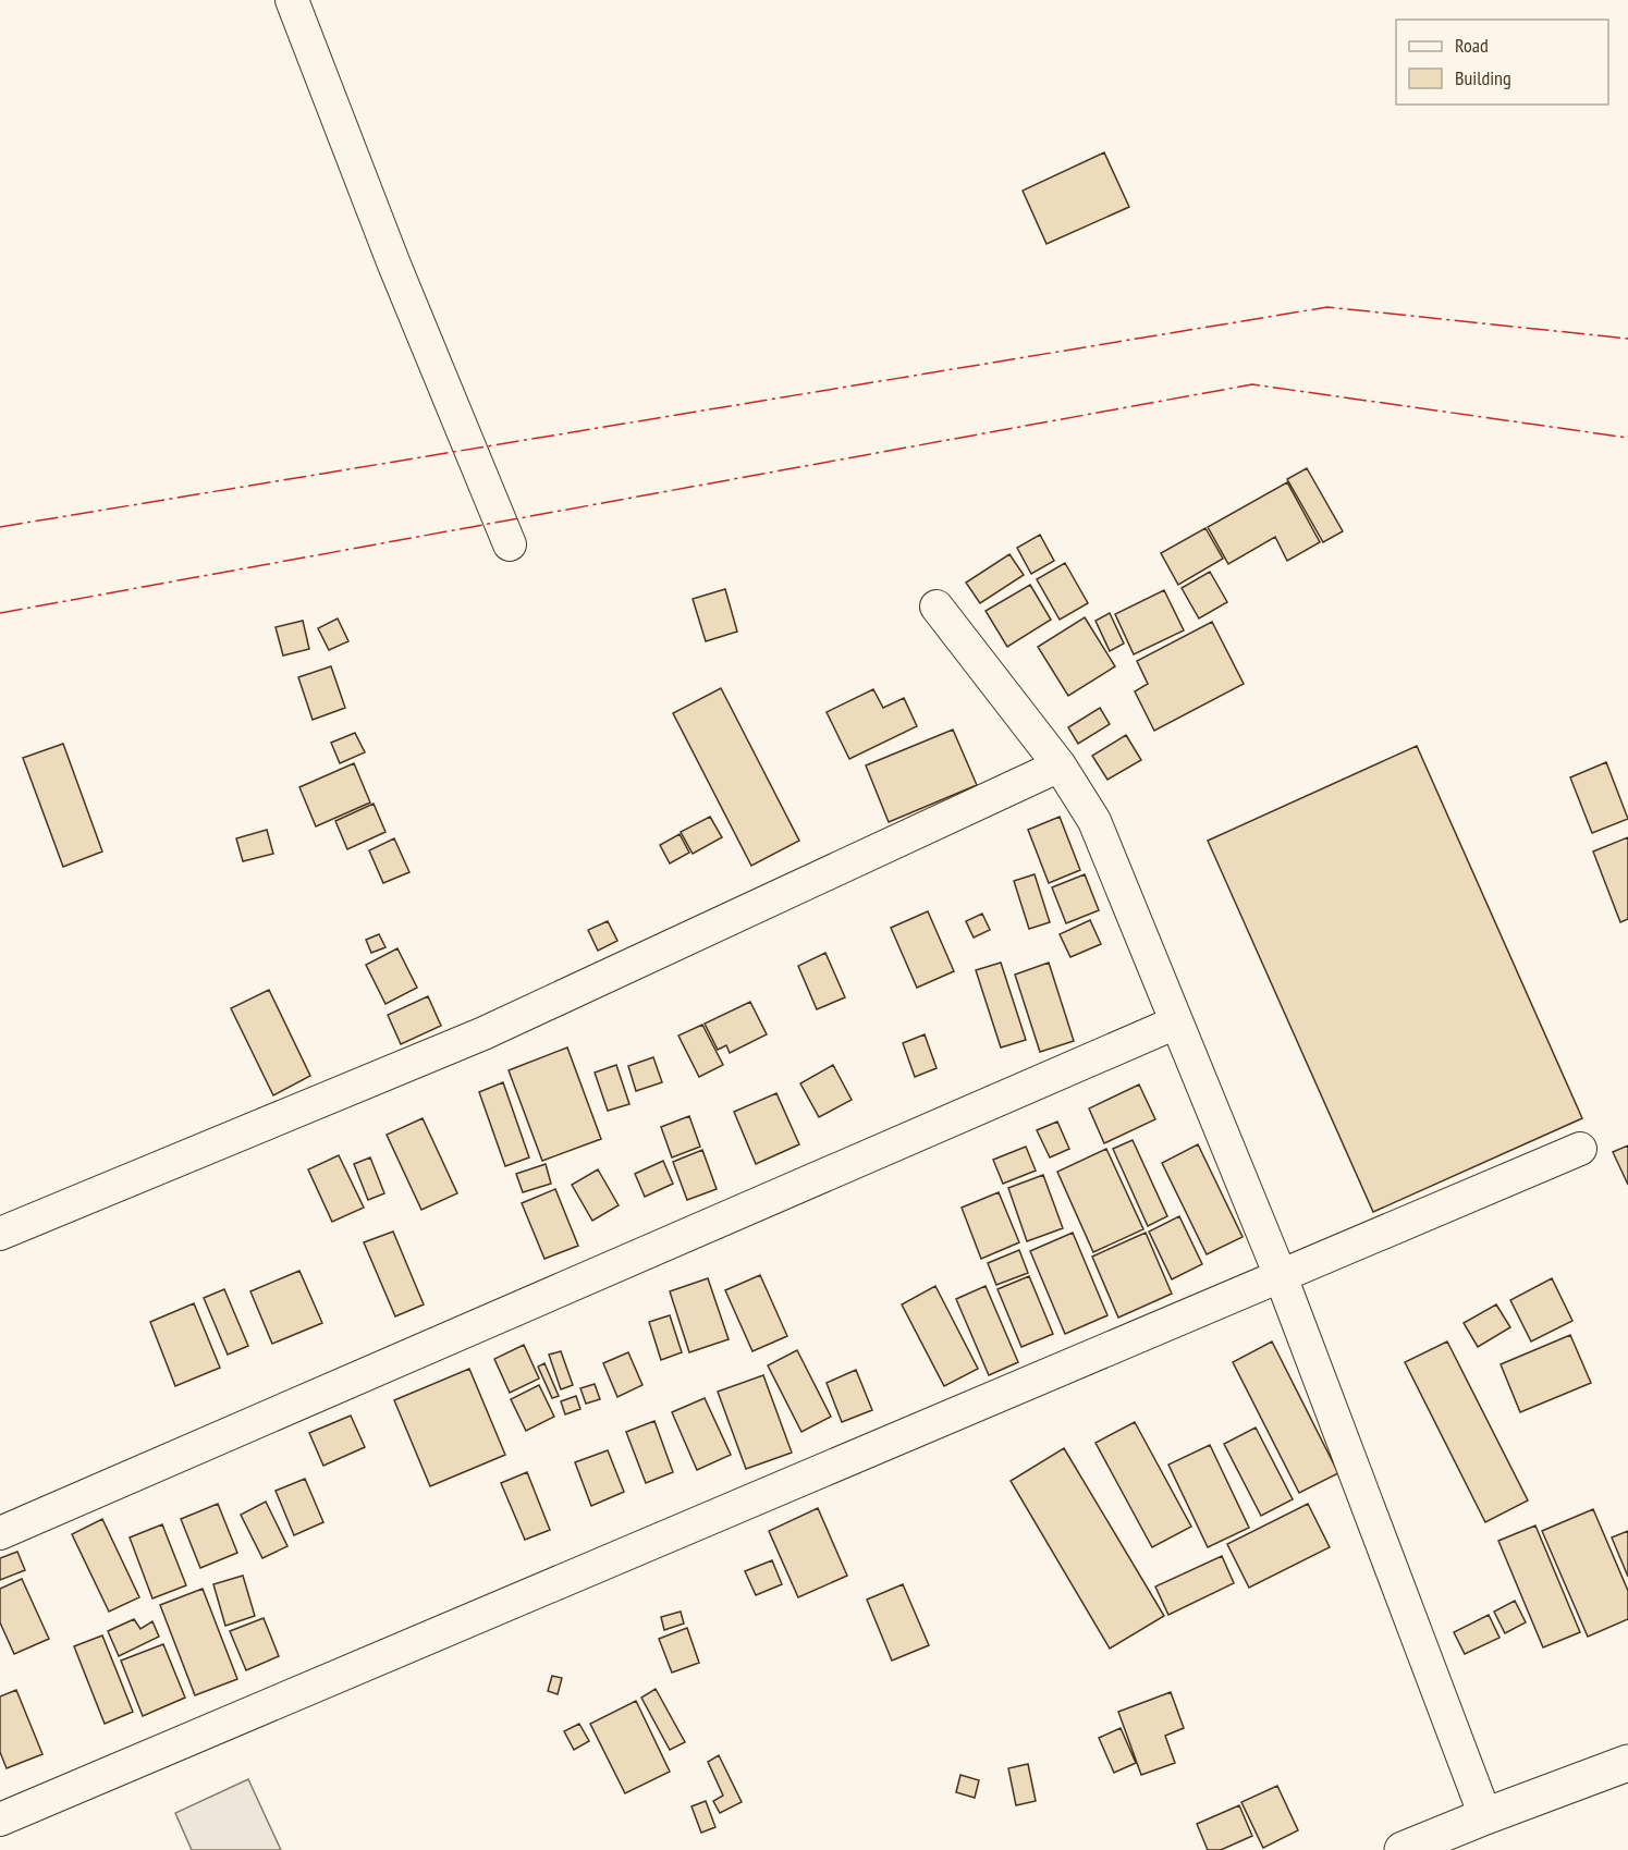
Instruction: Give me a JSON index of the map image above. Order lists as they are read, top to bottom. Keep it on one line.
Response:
{"legend":["Road","Building"]}
